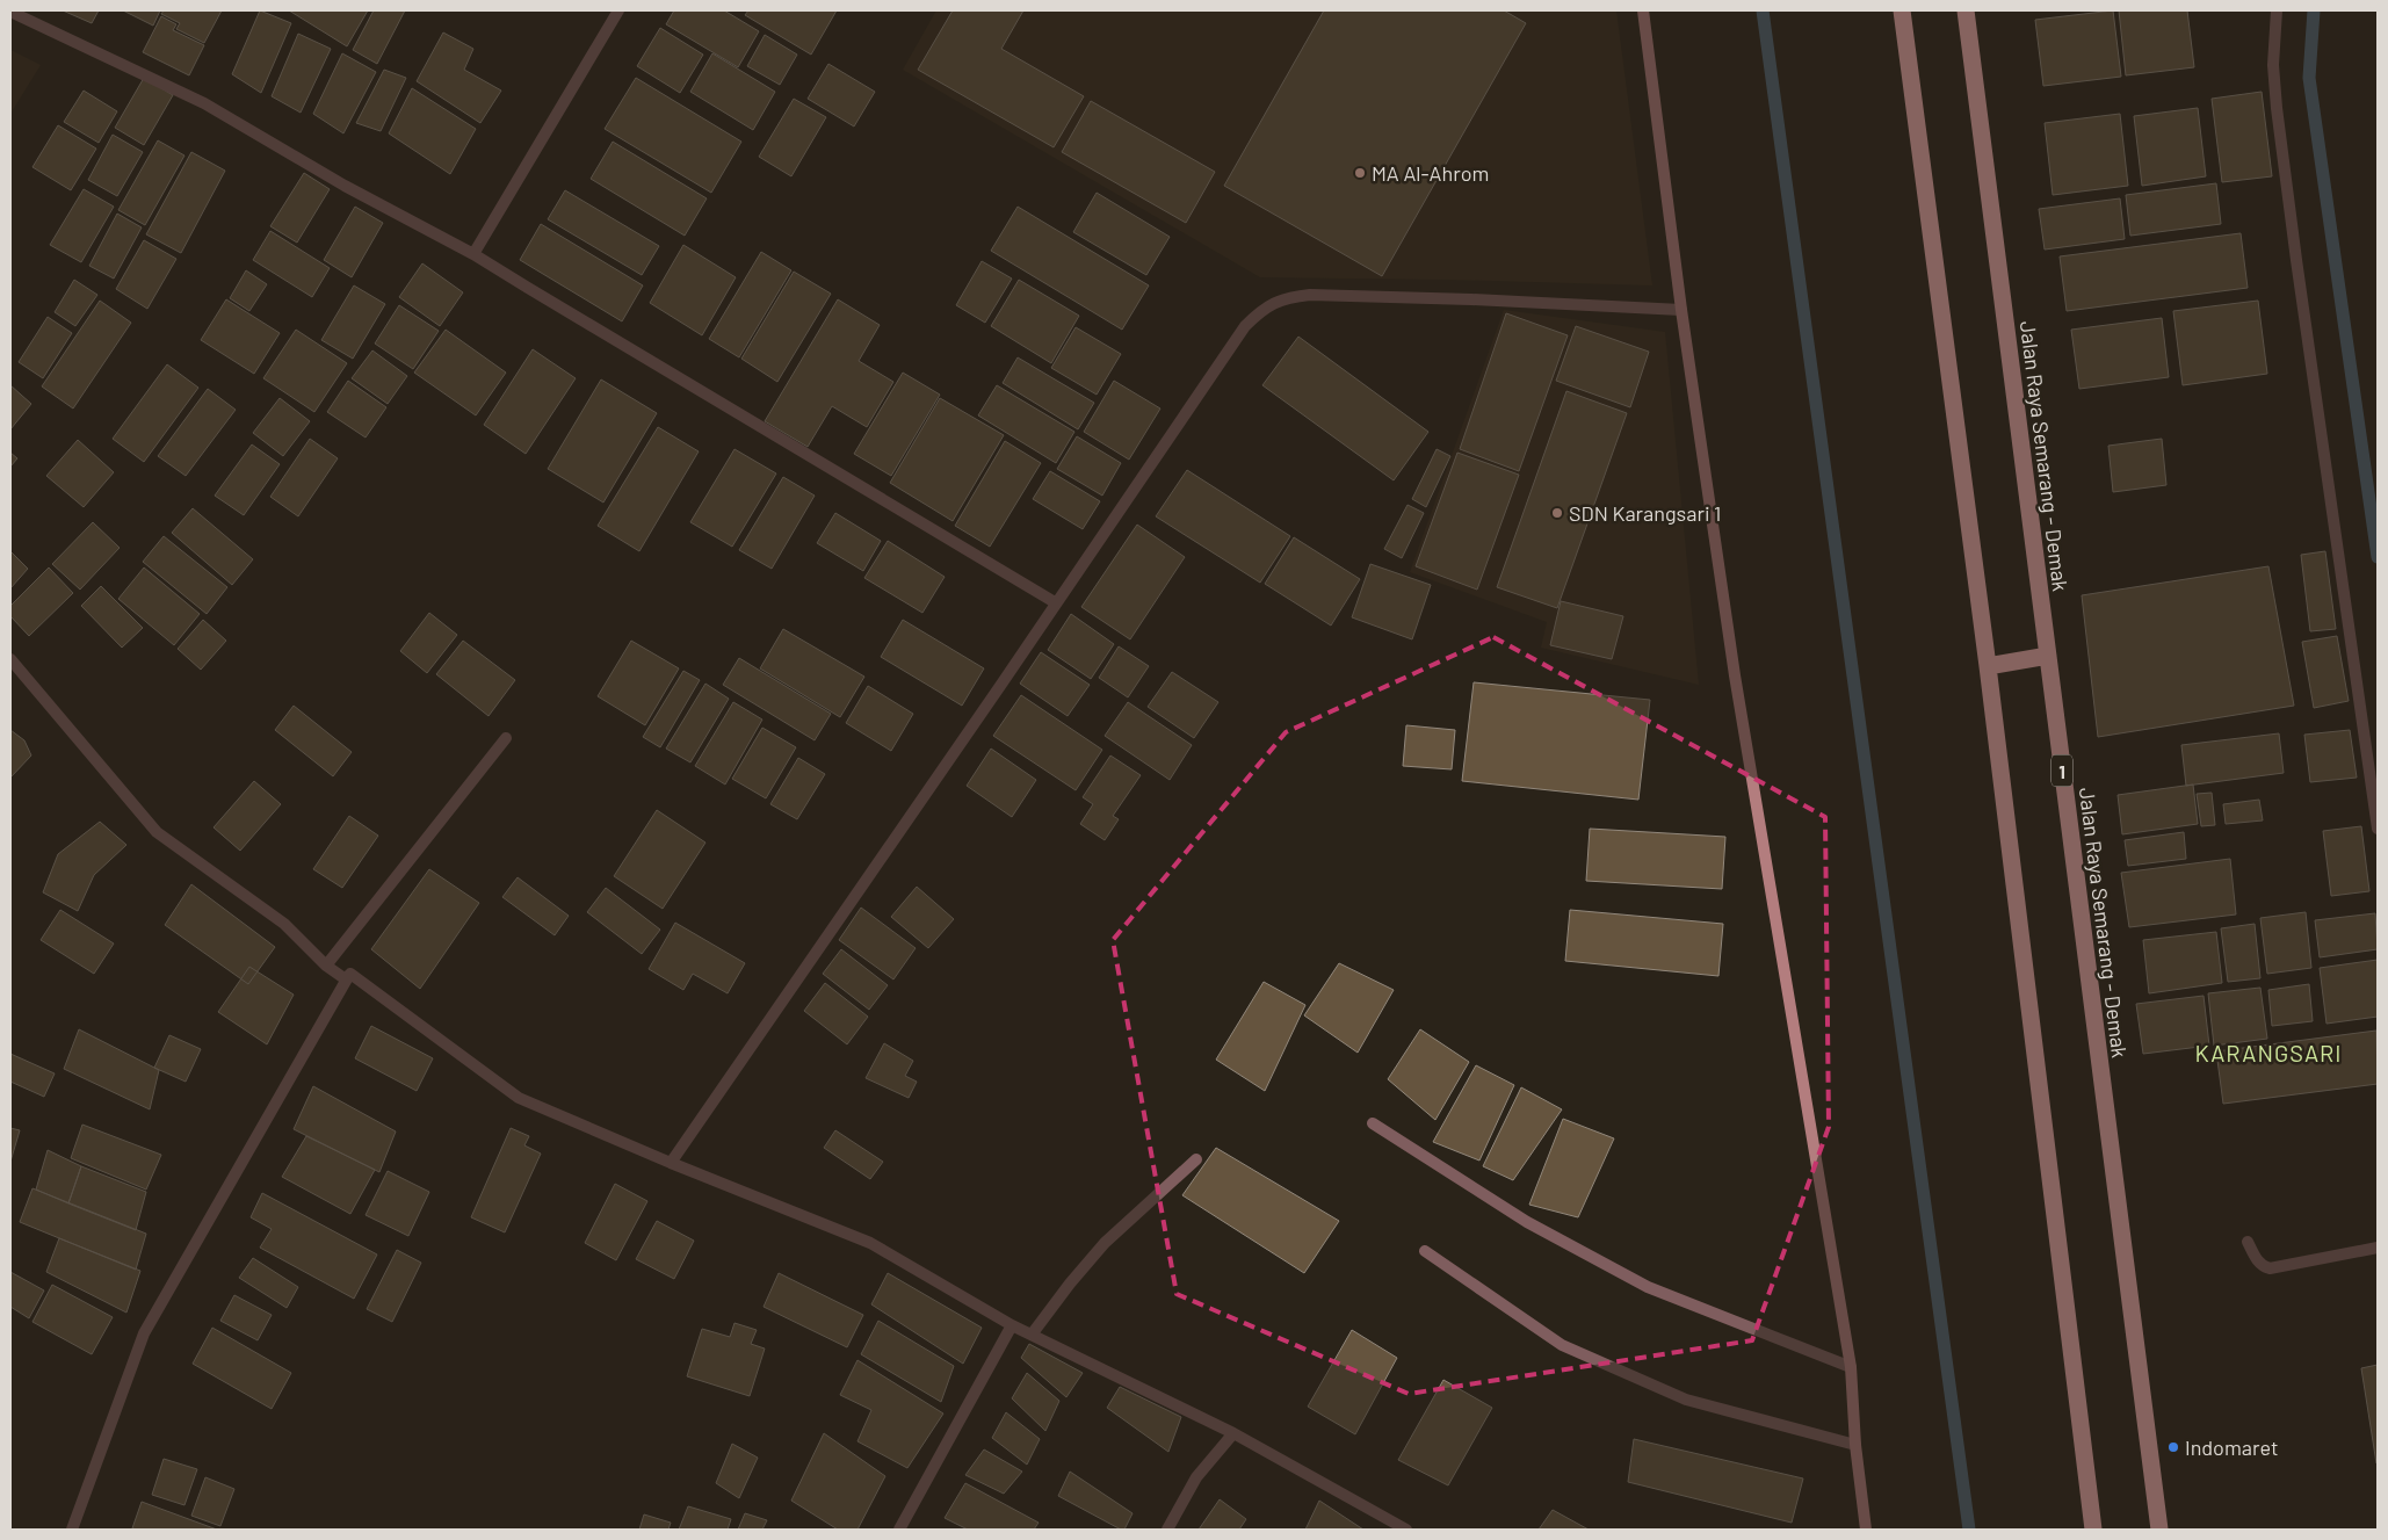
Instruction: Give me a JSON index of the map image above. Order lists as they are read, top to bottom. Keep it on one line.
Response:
{"streets":{"highway":["Jalan Raya Semarang - Demak","1"]},"districts":["KARANGSARI"],"places":["MA Al-Ahrom","SDN Karangsari 1","Indomaret"]}
